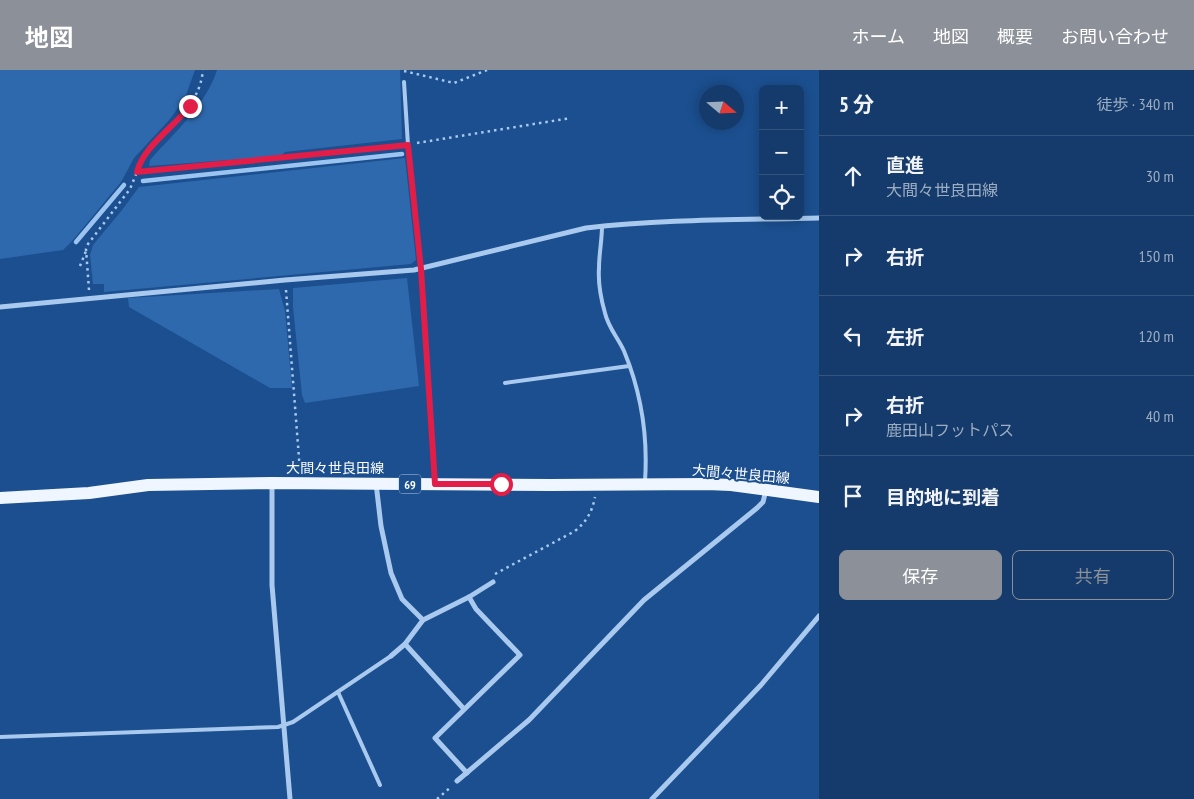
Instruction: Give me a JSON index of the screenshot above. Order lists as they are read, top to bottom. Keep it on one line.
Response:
{"streets":{"main road":["大間々世良田線","69"]},"north":"right","page":{"header":"地図","nav":["ホーム","地図","概要","お問い合わせ"],"heading":["5 分","徒歩 · 340 m"],"map_buttons":["+","−"],"list":[["直進","大間々世良田線","30 m"],["右折","150 m"],["左折","120 m"],["右折","鹿田山フットパス","40 m"],"目的地に到着"],"buttons":["保存","共有"]}}
